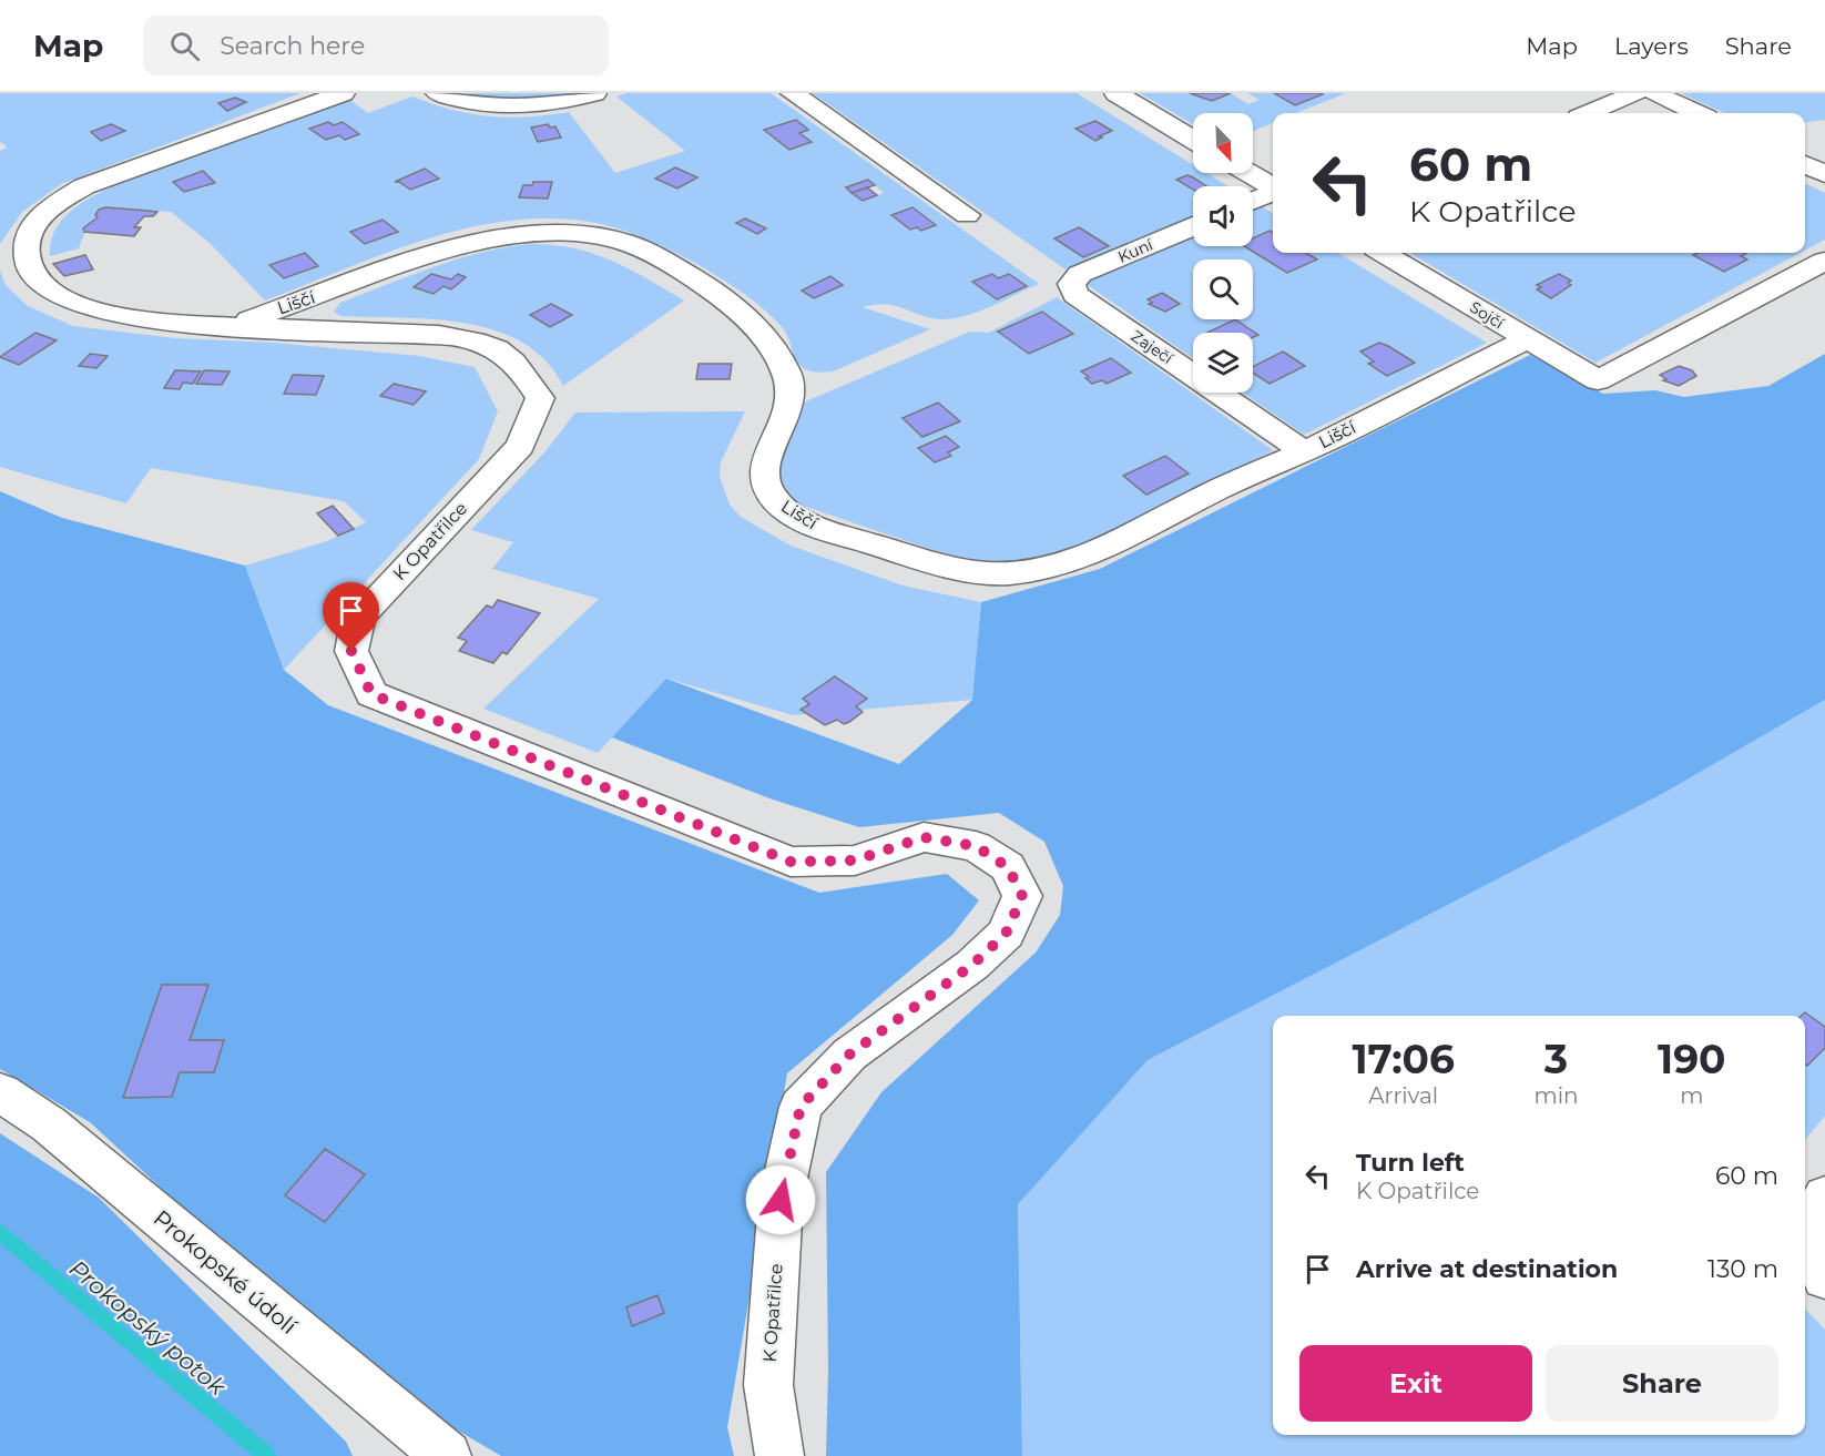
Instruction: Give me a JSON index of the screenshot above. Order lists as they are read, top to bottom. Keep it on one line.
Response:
{"streets":{"street":["Kuní","Liščí","Sojčí","Zaječí","K Opatřilce","Prokopské údolí"]},"crossings":[["Kuní","Zaječí"],["Liščí","Sojčí"],["Liščí","Zaječí"],["Liščí","K Opatřilce"]],"water":["Prokopský potok"],"north":"bottom right","page":{"header":"Map","search":"Search here","nav":["Map","Layers","Share"],"turn":["60 m","K Opatřilce"],"eta":["17:06","Arrival","3","min","190","m"],"list":[{"name":"Turn left","note":"K Opatřilce","value":"60 m"},{"name":"Arrive at destination","value":"130 m"}],"buttons":["Exit","Share"]}}
